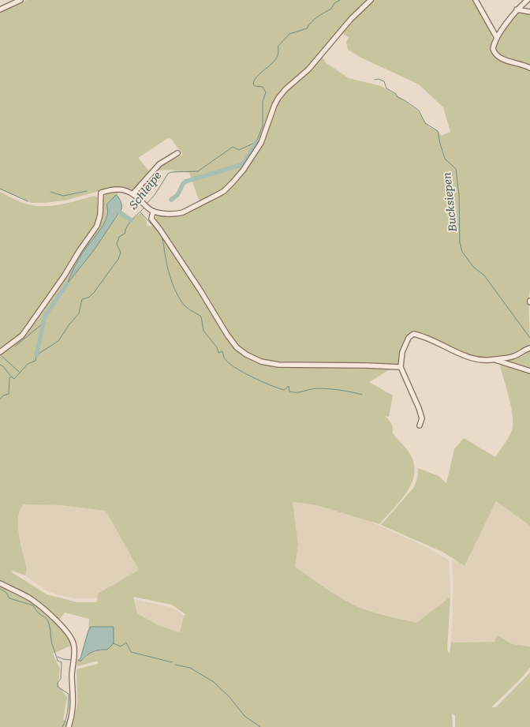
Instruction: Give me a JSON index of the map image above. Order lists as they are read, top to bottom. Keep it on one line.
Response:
{"water":["Schleipe","Bucksiepen"]}
